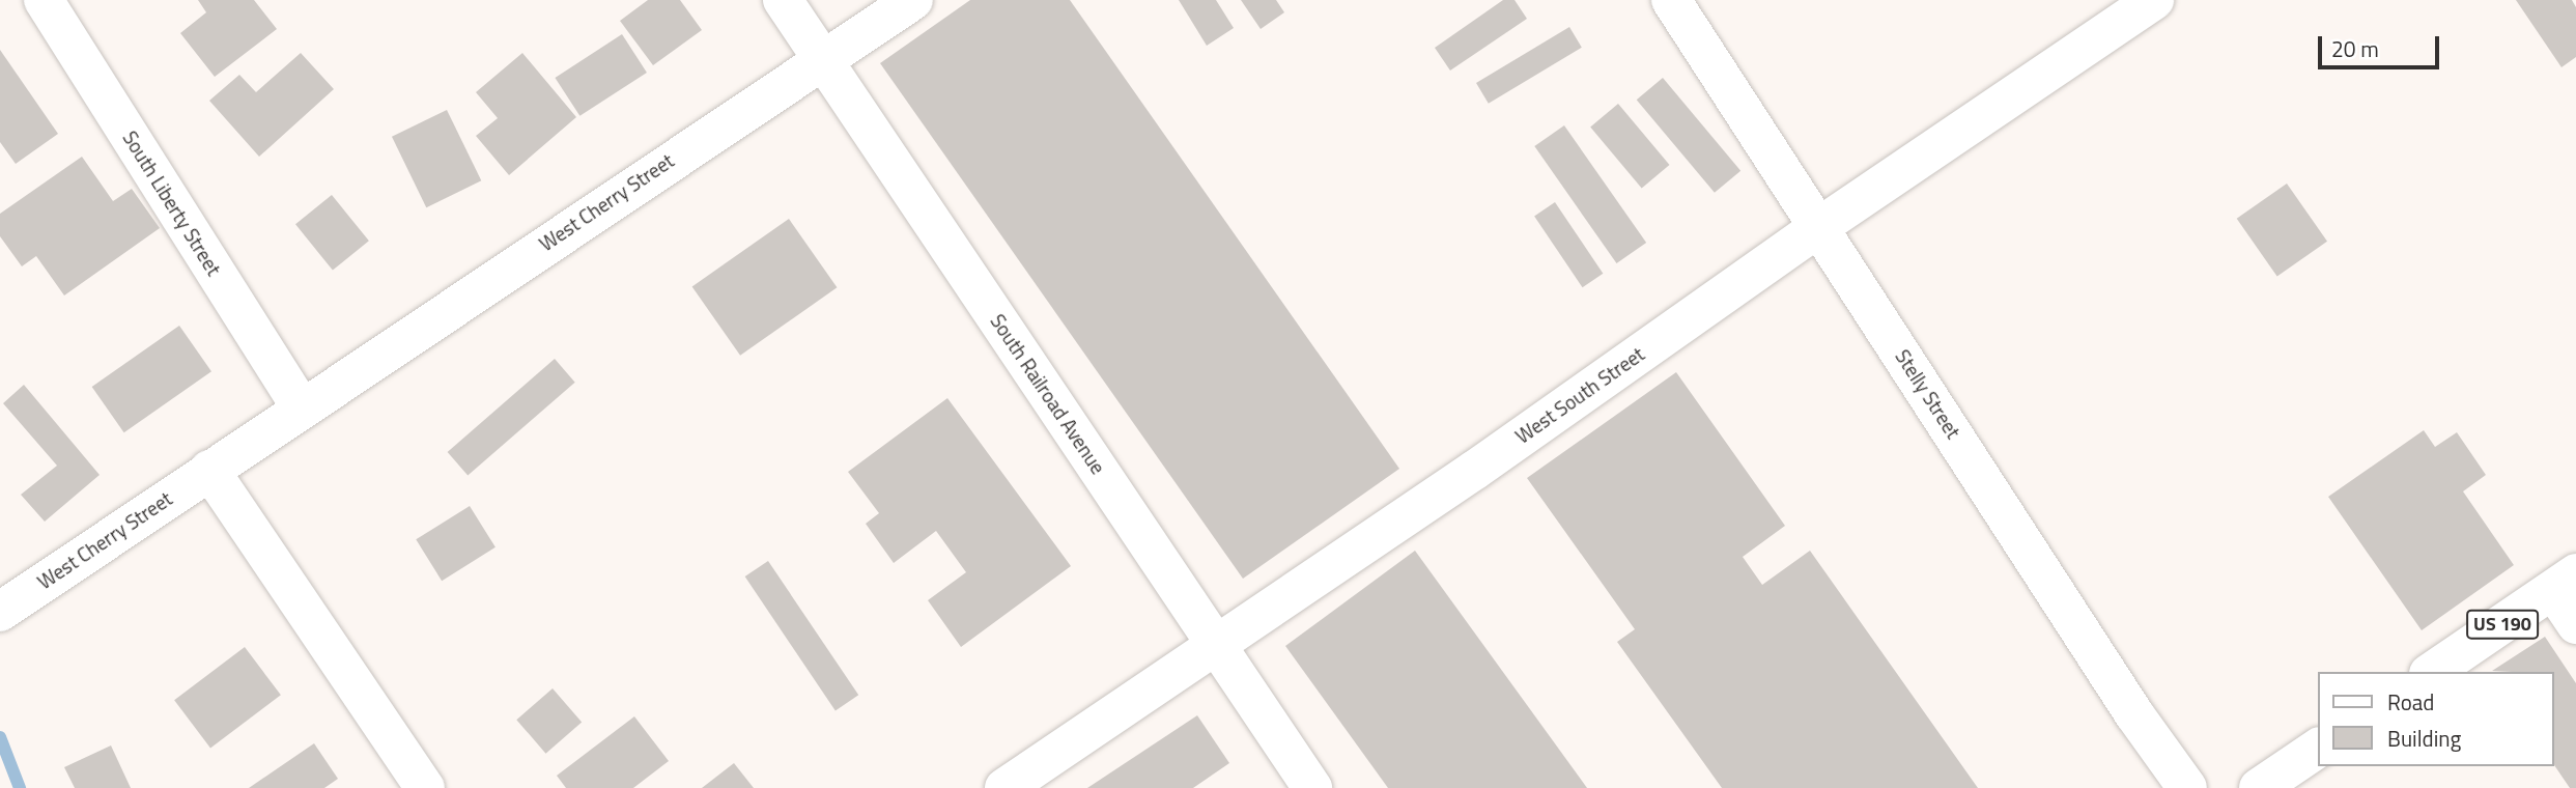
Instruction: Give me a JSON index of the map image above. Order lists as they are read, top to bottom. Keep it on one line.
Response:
{"streets":{"main road":["West Cherry Street","South Liberty Street","South Railroad Avenue","Stelly Street","West South Street","US 190"]},"crossings":[["West Cherry Street","South Liberty Street"],["West Cherry Street","South Railroad Avenue"],["South Railroad Avenue","West South Street"],["Stelly Street","West South Street"]],"legend":["Road","Building"],"scale_bar":"20 m"}
